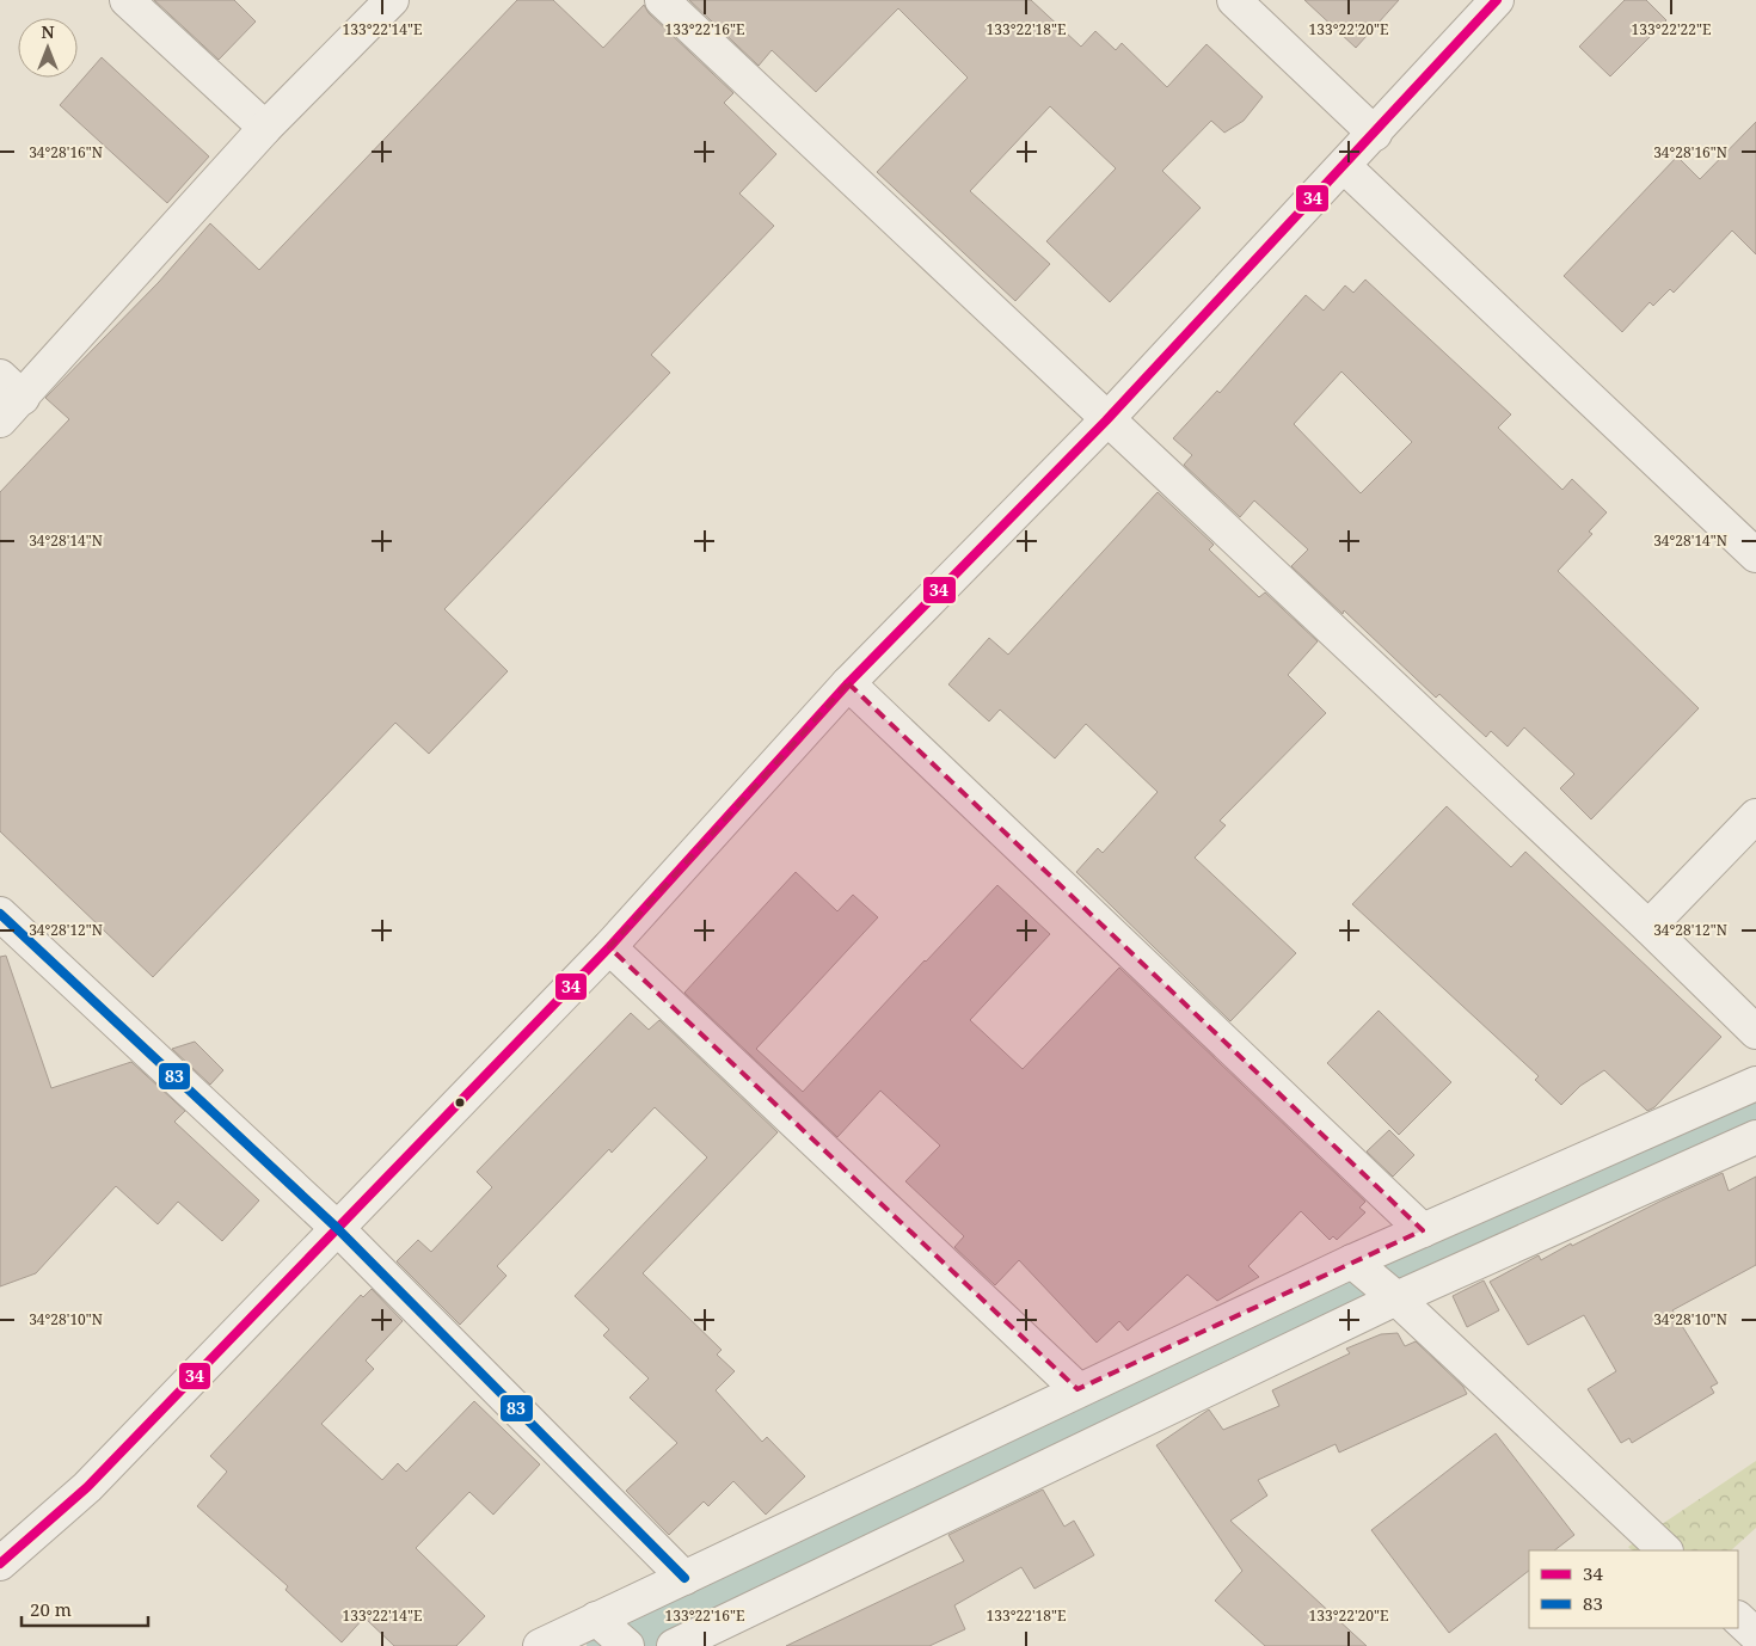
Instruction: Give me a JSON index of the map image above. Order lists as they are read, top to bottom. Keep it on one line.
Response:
{"lines":["transit line 34","transit line 83"],"legend":["34","83"],"scale_bar":"20 m","north":"top","coordinates":["133°22'14\"E","133°22'16\"E","133°22'18\"E","133°22'20\"E","133°22'22\"E","34°28'16\"N","34°28'14\"N","34°28'12\"N","34°28'10\"N"]}
